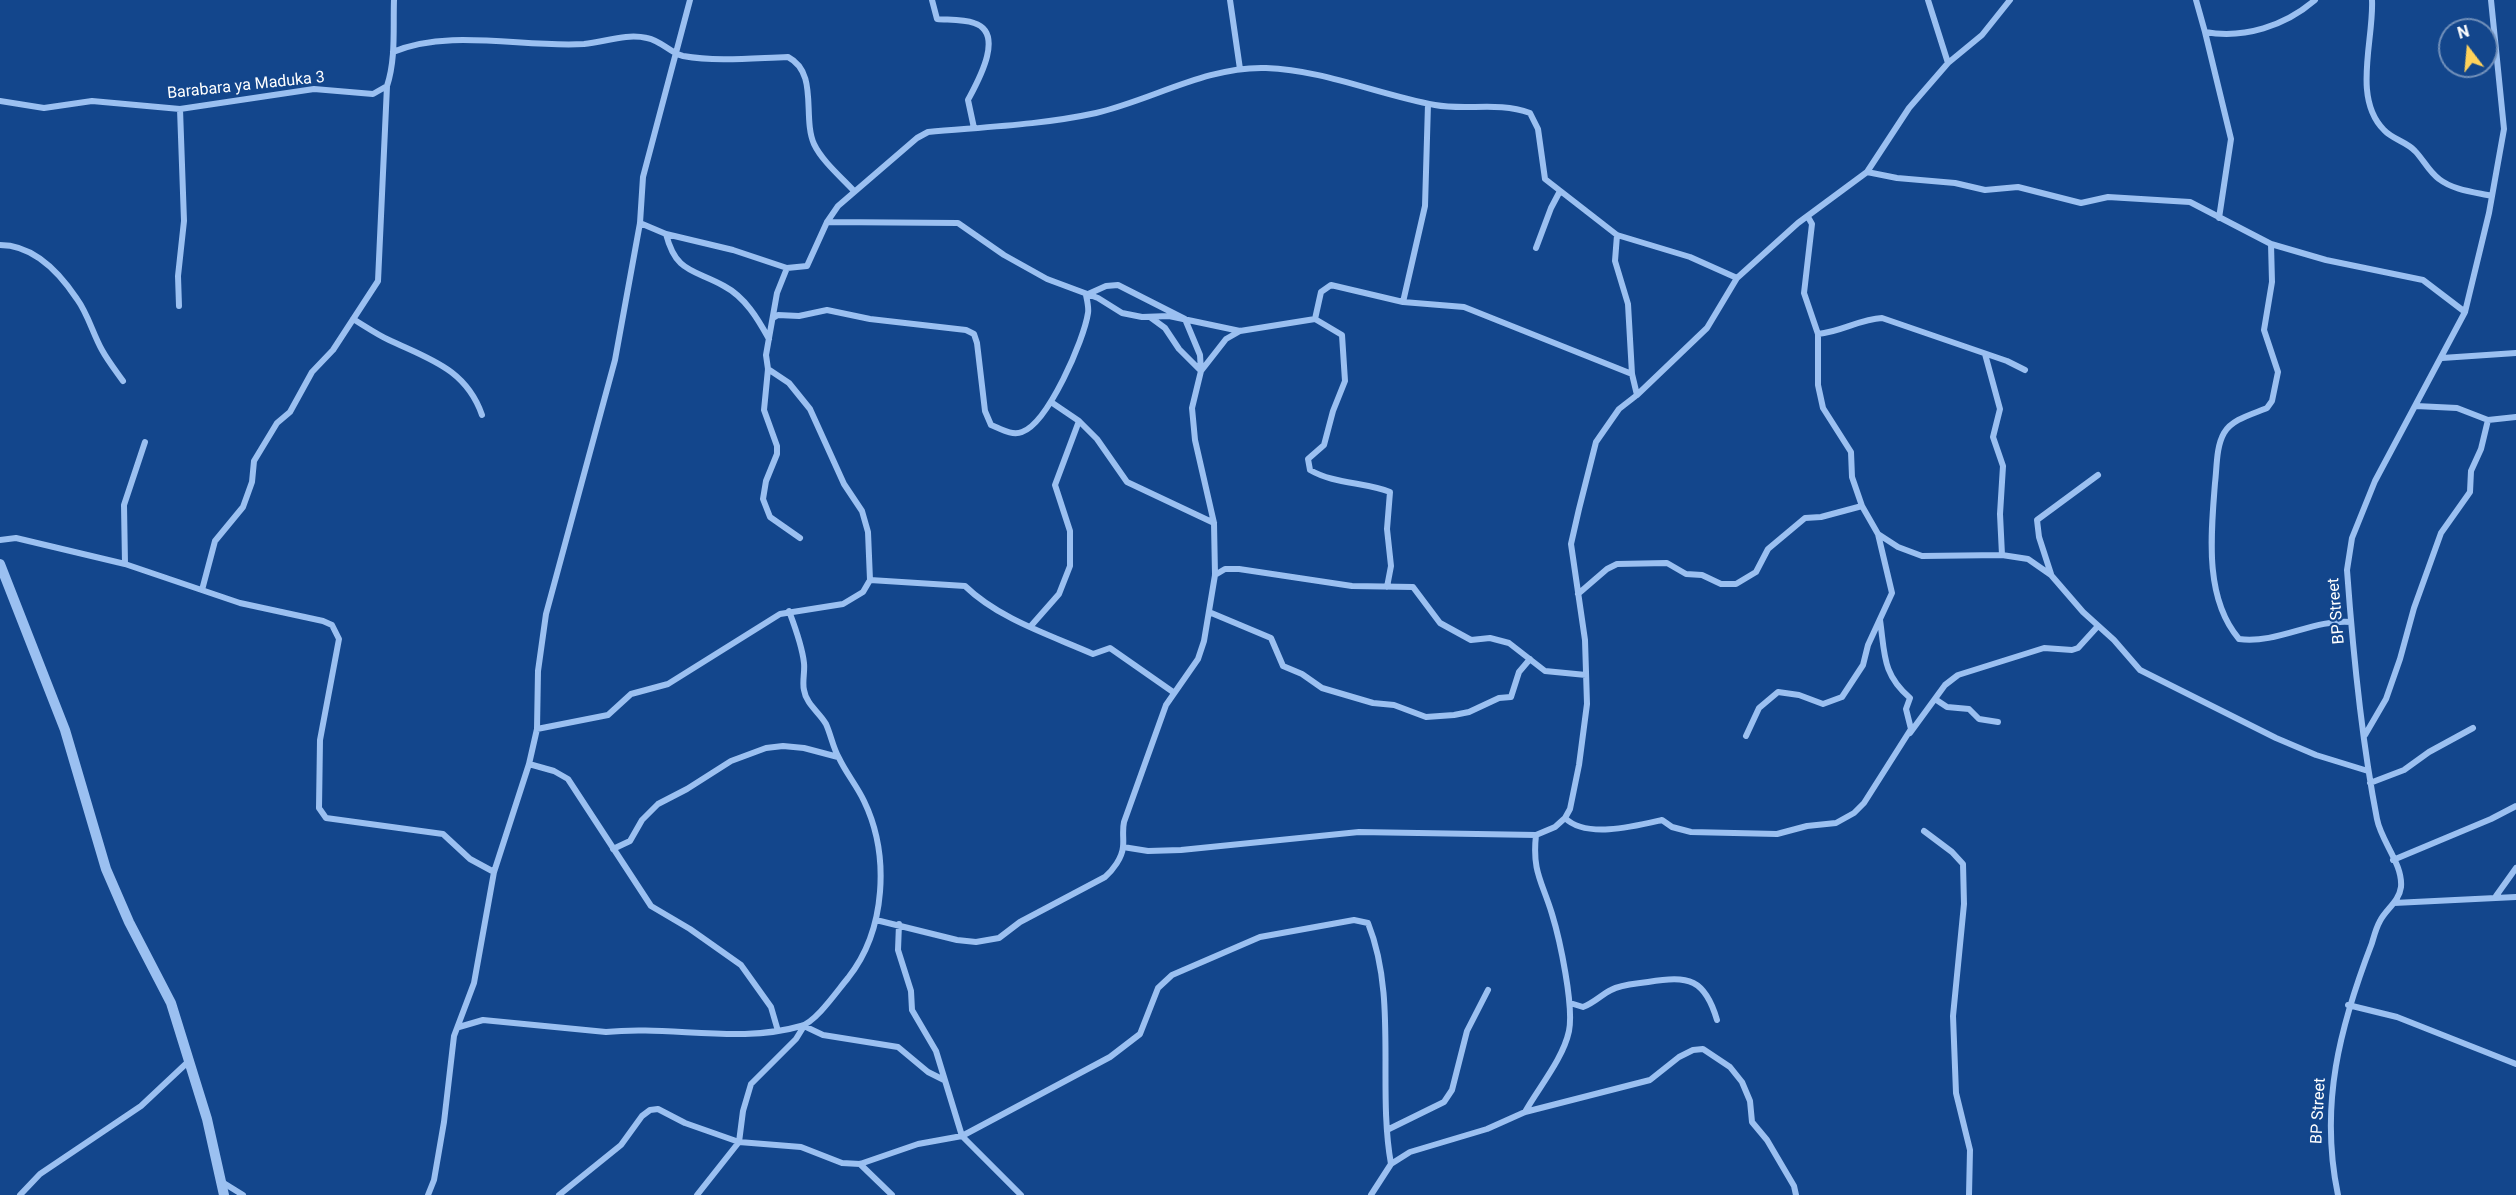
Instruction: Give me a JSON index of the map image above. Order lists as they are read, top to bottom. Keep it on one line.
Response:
{"streets":{"street":["Barabara ya Maduka 3","BP Street"]},"north":"top"}
